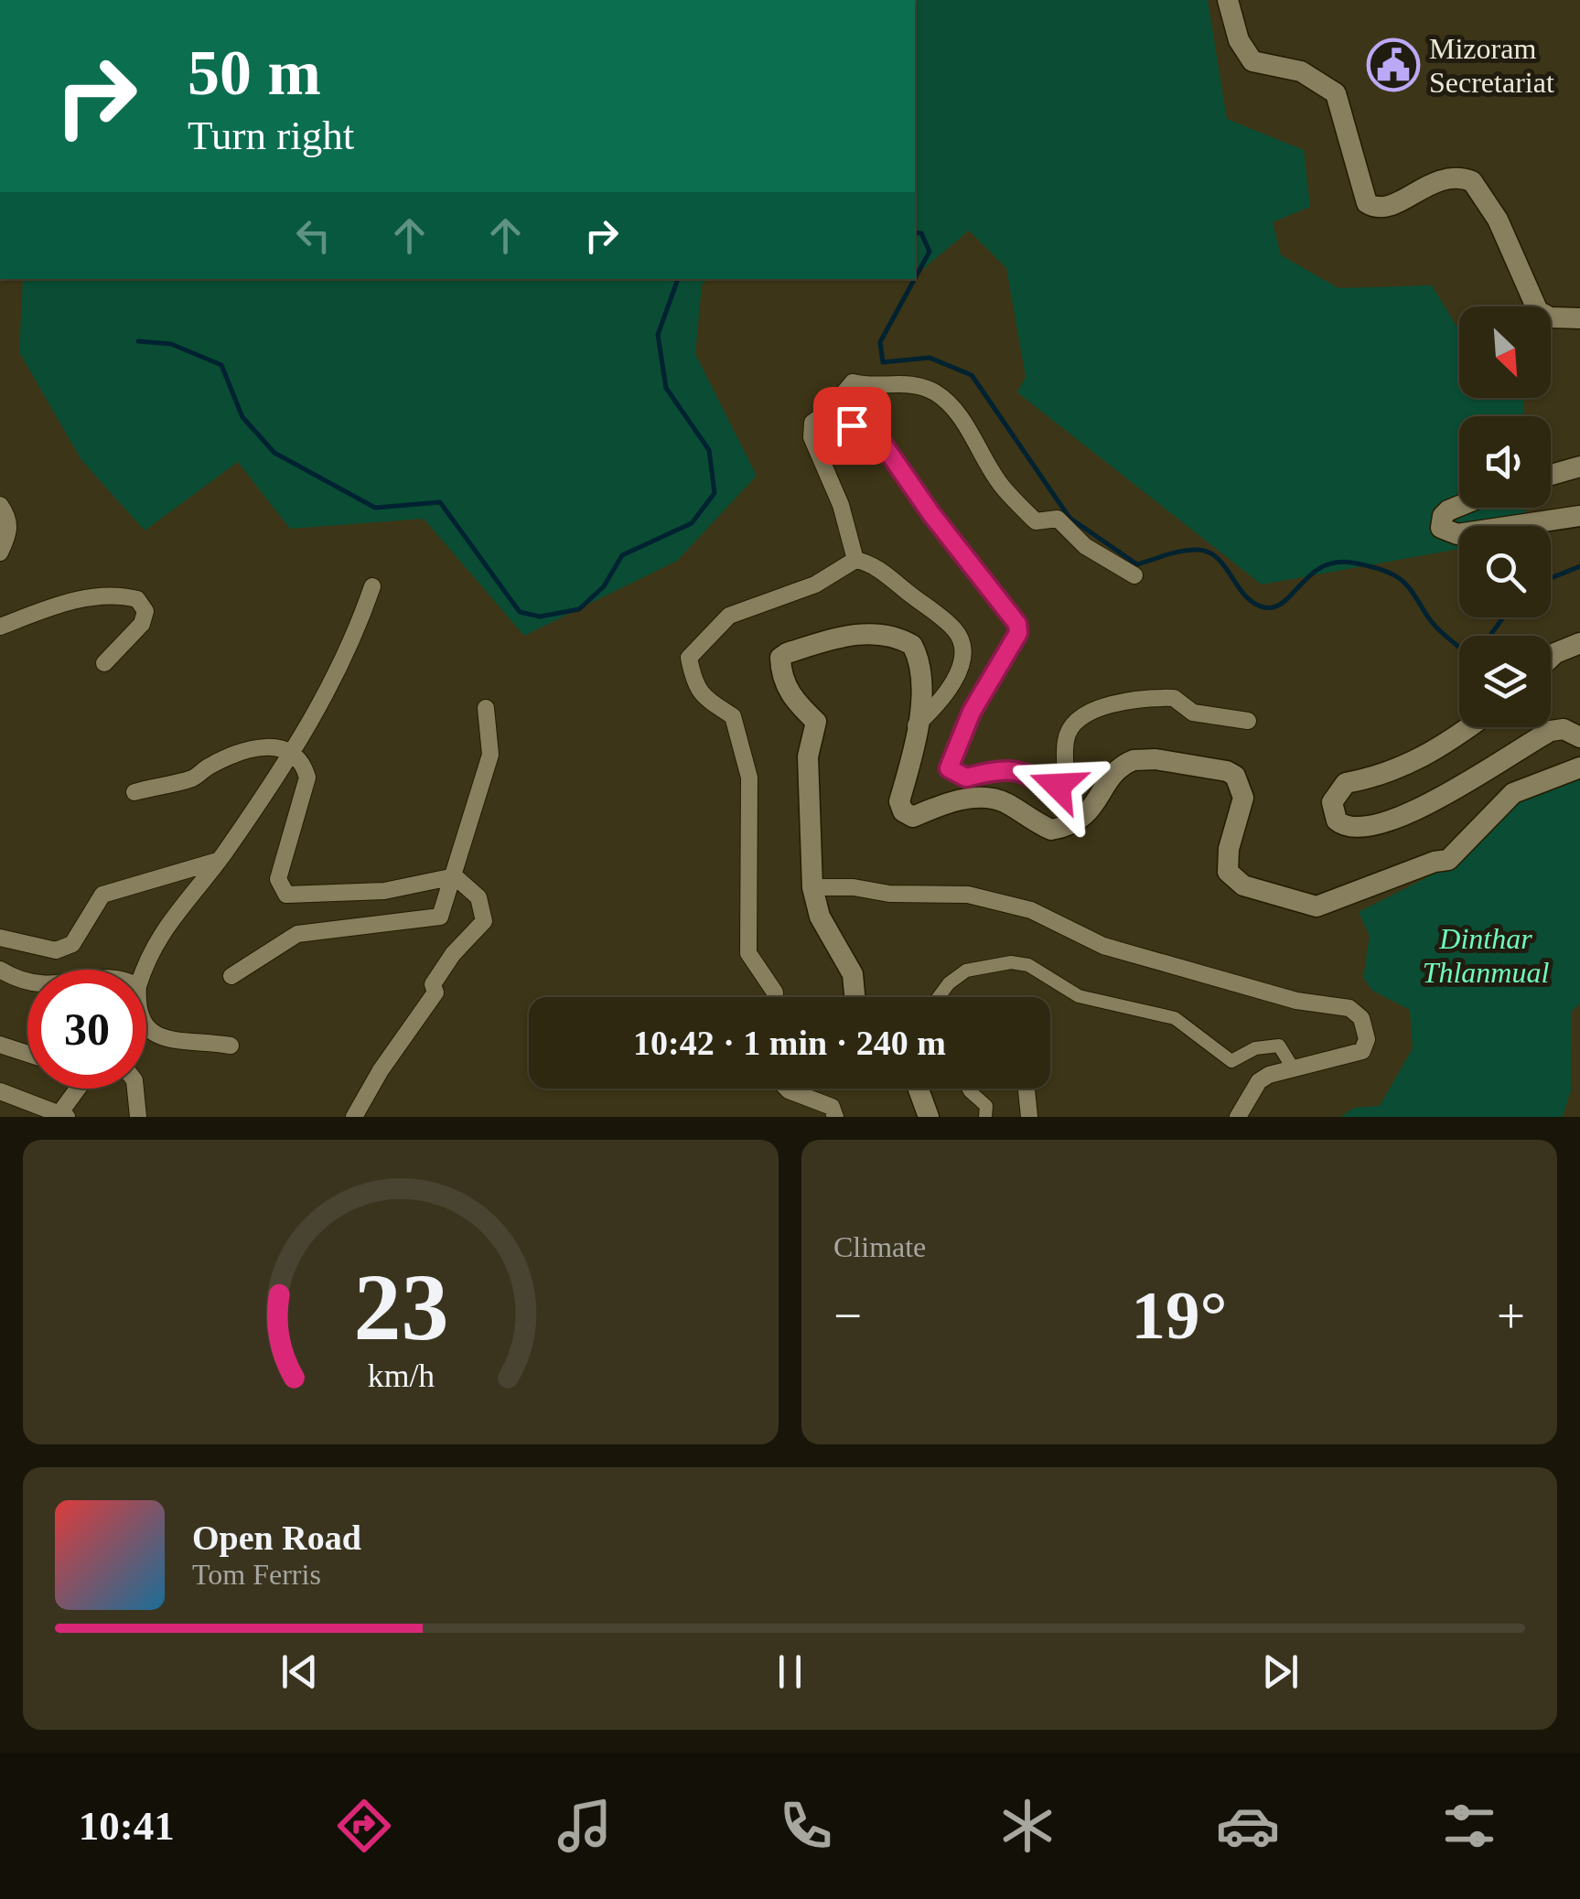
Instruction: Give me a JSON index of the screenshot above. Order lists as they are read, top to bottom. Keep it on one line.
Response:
{"parks":["Dinthar Thlanmual"],"places":{"public building":["Mizoram Secretariat"]},"north":"bottom right","page":{"turn":["50 m","Turn right"],"limit":"30","trip":"10:42 · 1 min · 240 m","tile":"Climate","heat":["−","19°","+"],"song":["Open Road","Tom Ferris"],"tabs":"10:41","gauge":["23","km/h"]}}
